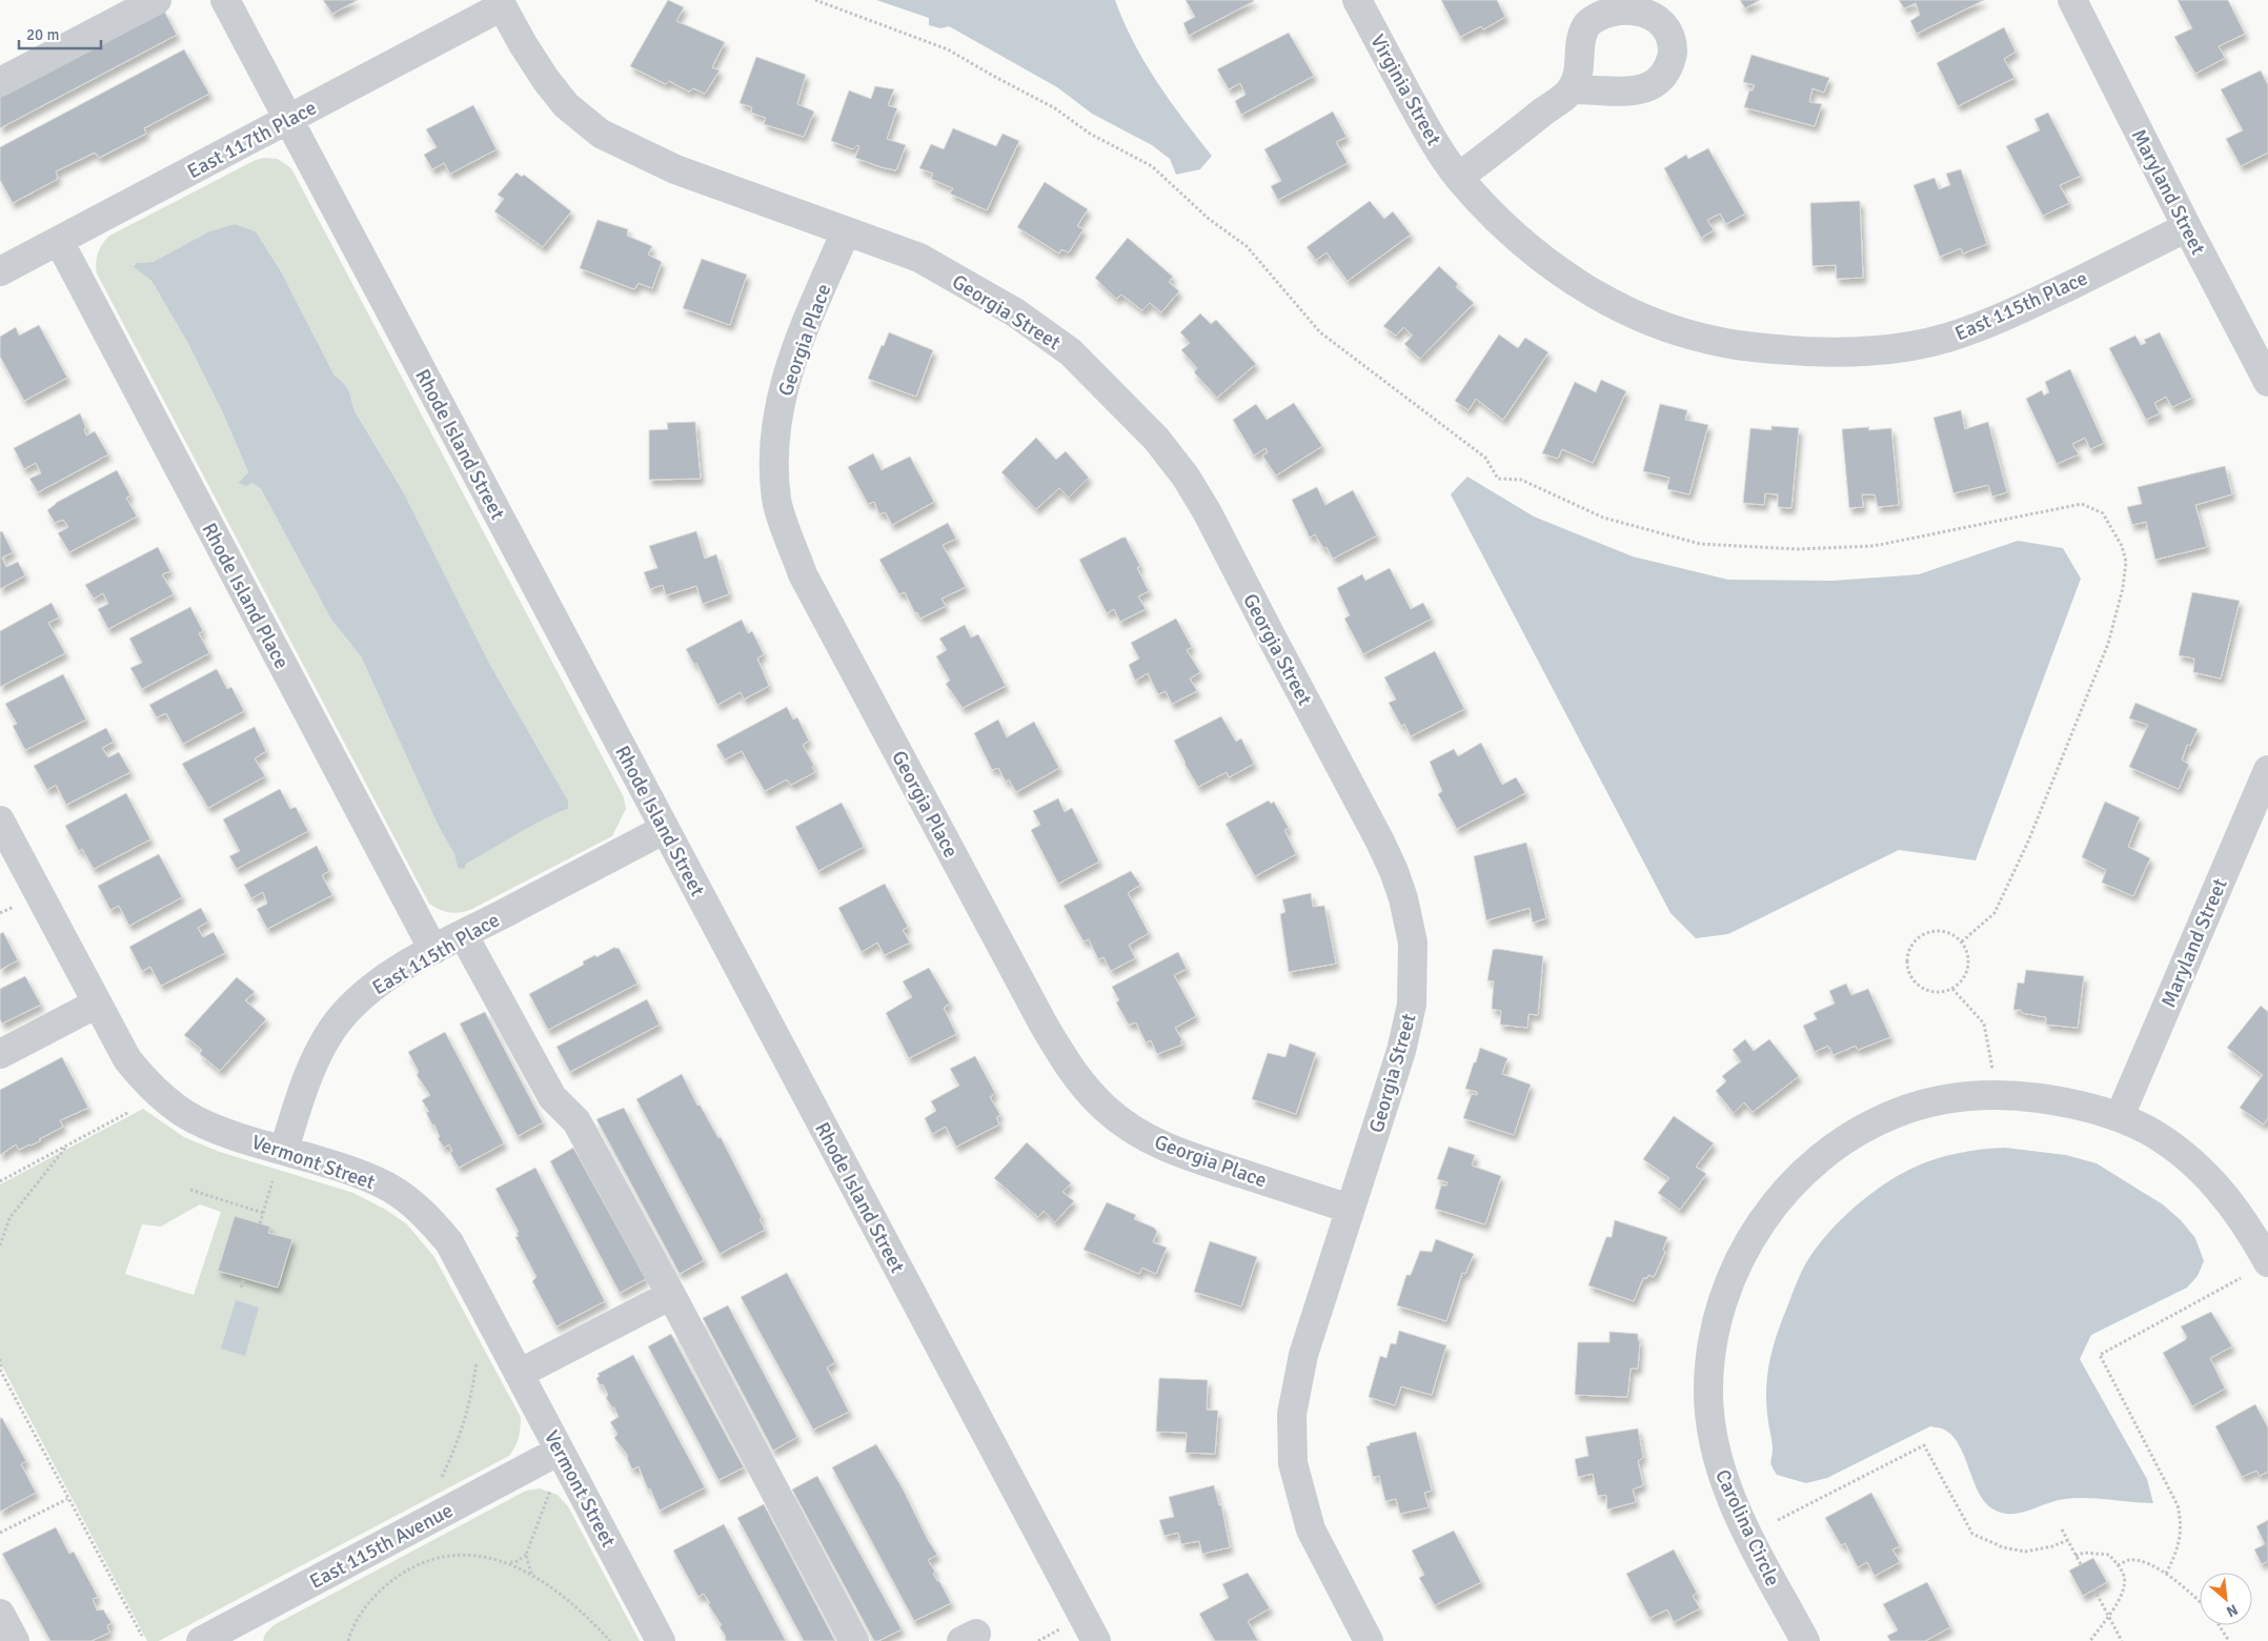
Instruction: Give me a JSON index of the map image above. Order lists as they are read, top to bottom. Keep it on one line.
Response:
{"streets":{"street":["Virginia Street","East 117th Place","Maryland Street","East 115th Place","Georgia Street","Georgia Place","Rhode Island Street","Rhode Island Place","Vermont Street","Carolina Circle","East 115th Avenue"]},"crossings":[["Virginia Street","East 115th Place"],["East 117th Place","Georgia Street"],["East 117th Place","Rhode Island Street"],["East 117th Place","Rhode Island Place"],["Maryland Street","East 115th Place"],["Maryland Street","Carolina Circle"],["East 115th Place","Rhode Island Street"],["East 115th Place","Rhode Island Place"],["East 115th Place","Vermont Street"],["Georgia Street","Georgia Place"],["Vermont Street","East 115th Avenue"]],"scale_bar":"20 m","north":"bottom right"}
